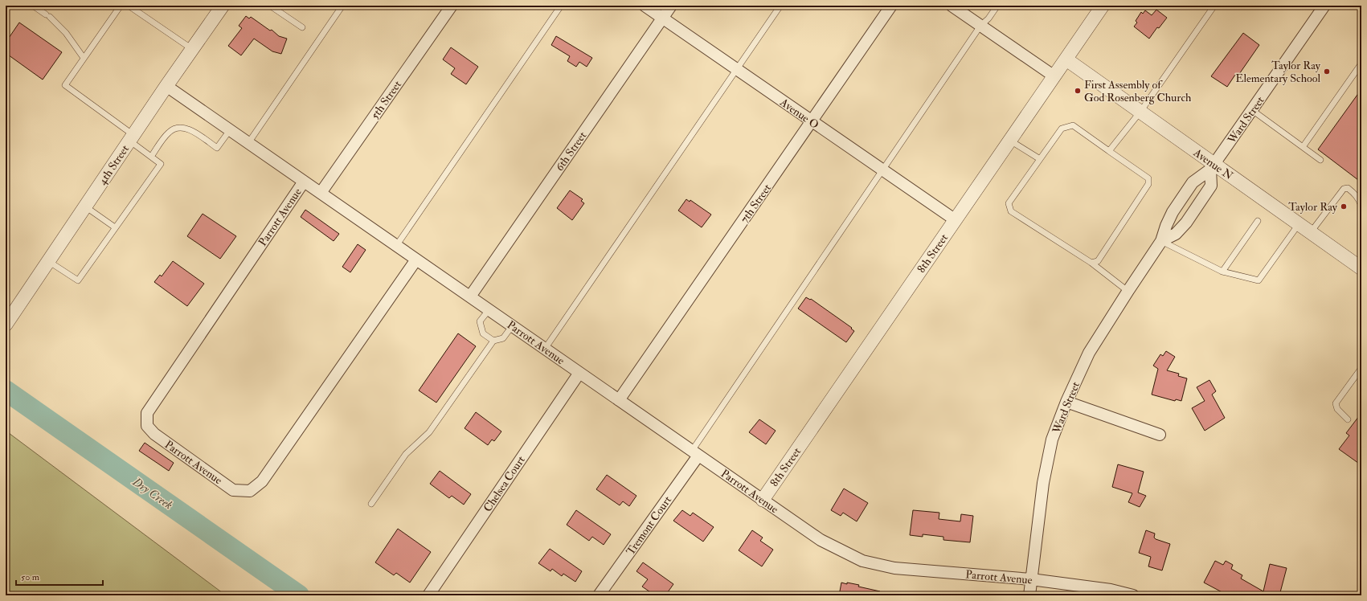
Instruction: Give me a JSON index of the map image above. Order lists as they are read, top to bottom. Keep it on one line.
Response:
{"streets":{"street":["5th Street","Avenue O","Ward Street","6th Street","Avenue N","4th Street","7th Street","Parrott Avenue","8th Street","Chelsea Court","Tremont Court"]},"crossings":[["5th Street","Parrott Avenue"],["Avenue O","6th Street"],["Avenue O","7th Street"],["Avenue O","8th Street"],["Ward Street","Avenue N"],["Ward Street","Parrott Avenue"],["6th Street","Parrott Avenue"],["Avenue N","8th Street"],["4th Street","Parrott Avenue"],["7th Street","Parrott Avenue"],["Parrott Avenue","8th Street"],["Parrott Avenue","Chelsea Court"],["Parrott Avenue","Tremont Court"]],"water":["Dry Creek"],"places":["Taylor Ray Elementary School","First Assembly of God Rosenberg Church","Taylor Ray"],"scale_bar":"50 m"}
